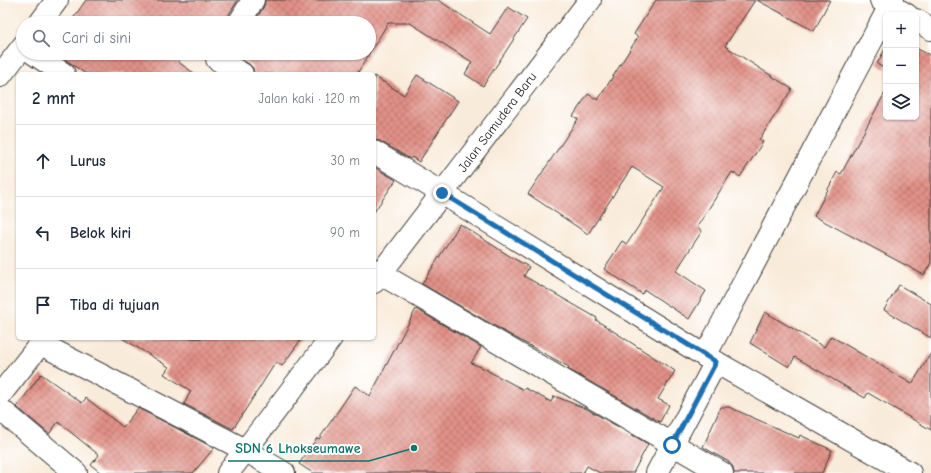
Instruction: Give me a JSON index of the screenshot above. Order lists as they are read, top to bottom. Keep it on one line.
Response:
{"streets":{"street":["Jalan Samudera Baru"]},"places":["SDN 6 Lhokseumawe"],"page":{"map_buttons":["+","−"],"search":"Cari di sini","heading":["2 mnt","Jalan kaki · 120 m"],"list":[["Lurus","30 m"],["Belok kiri","90 m"],"Tiba di tujuan"]}}
